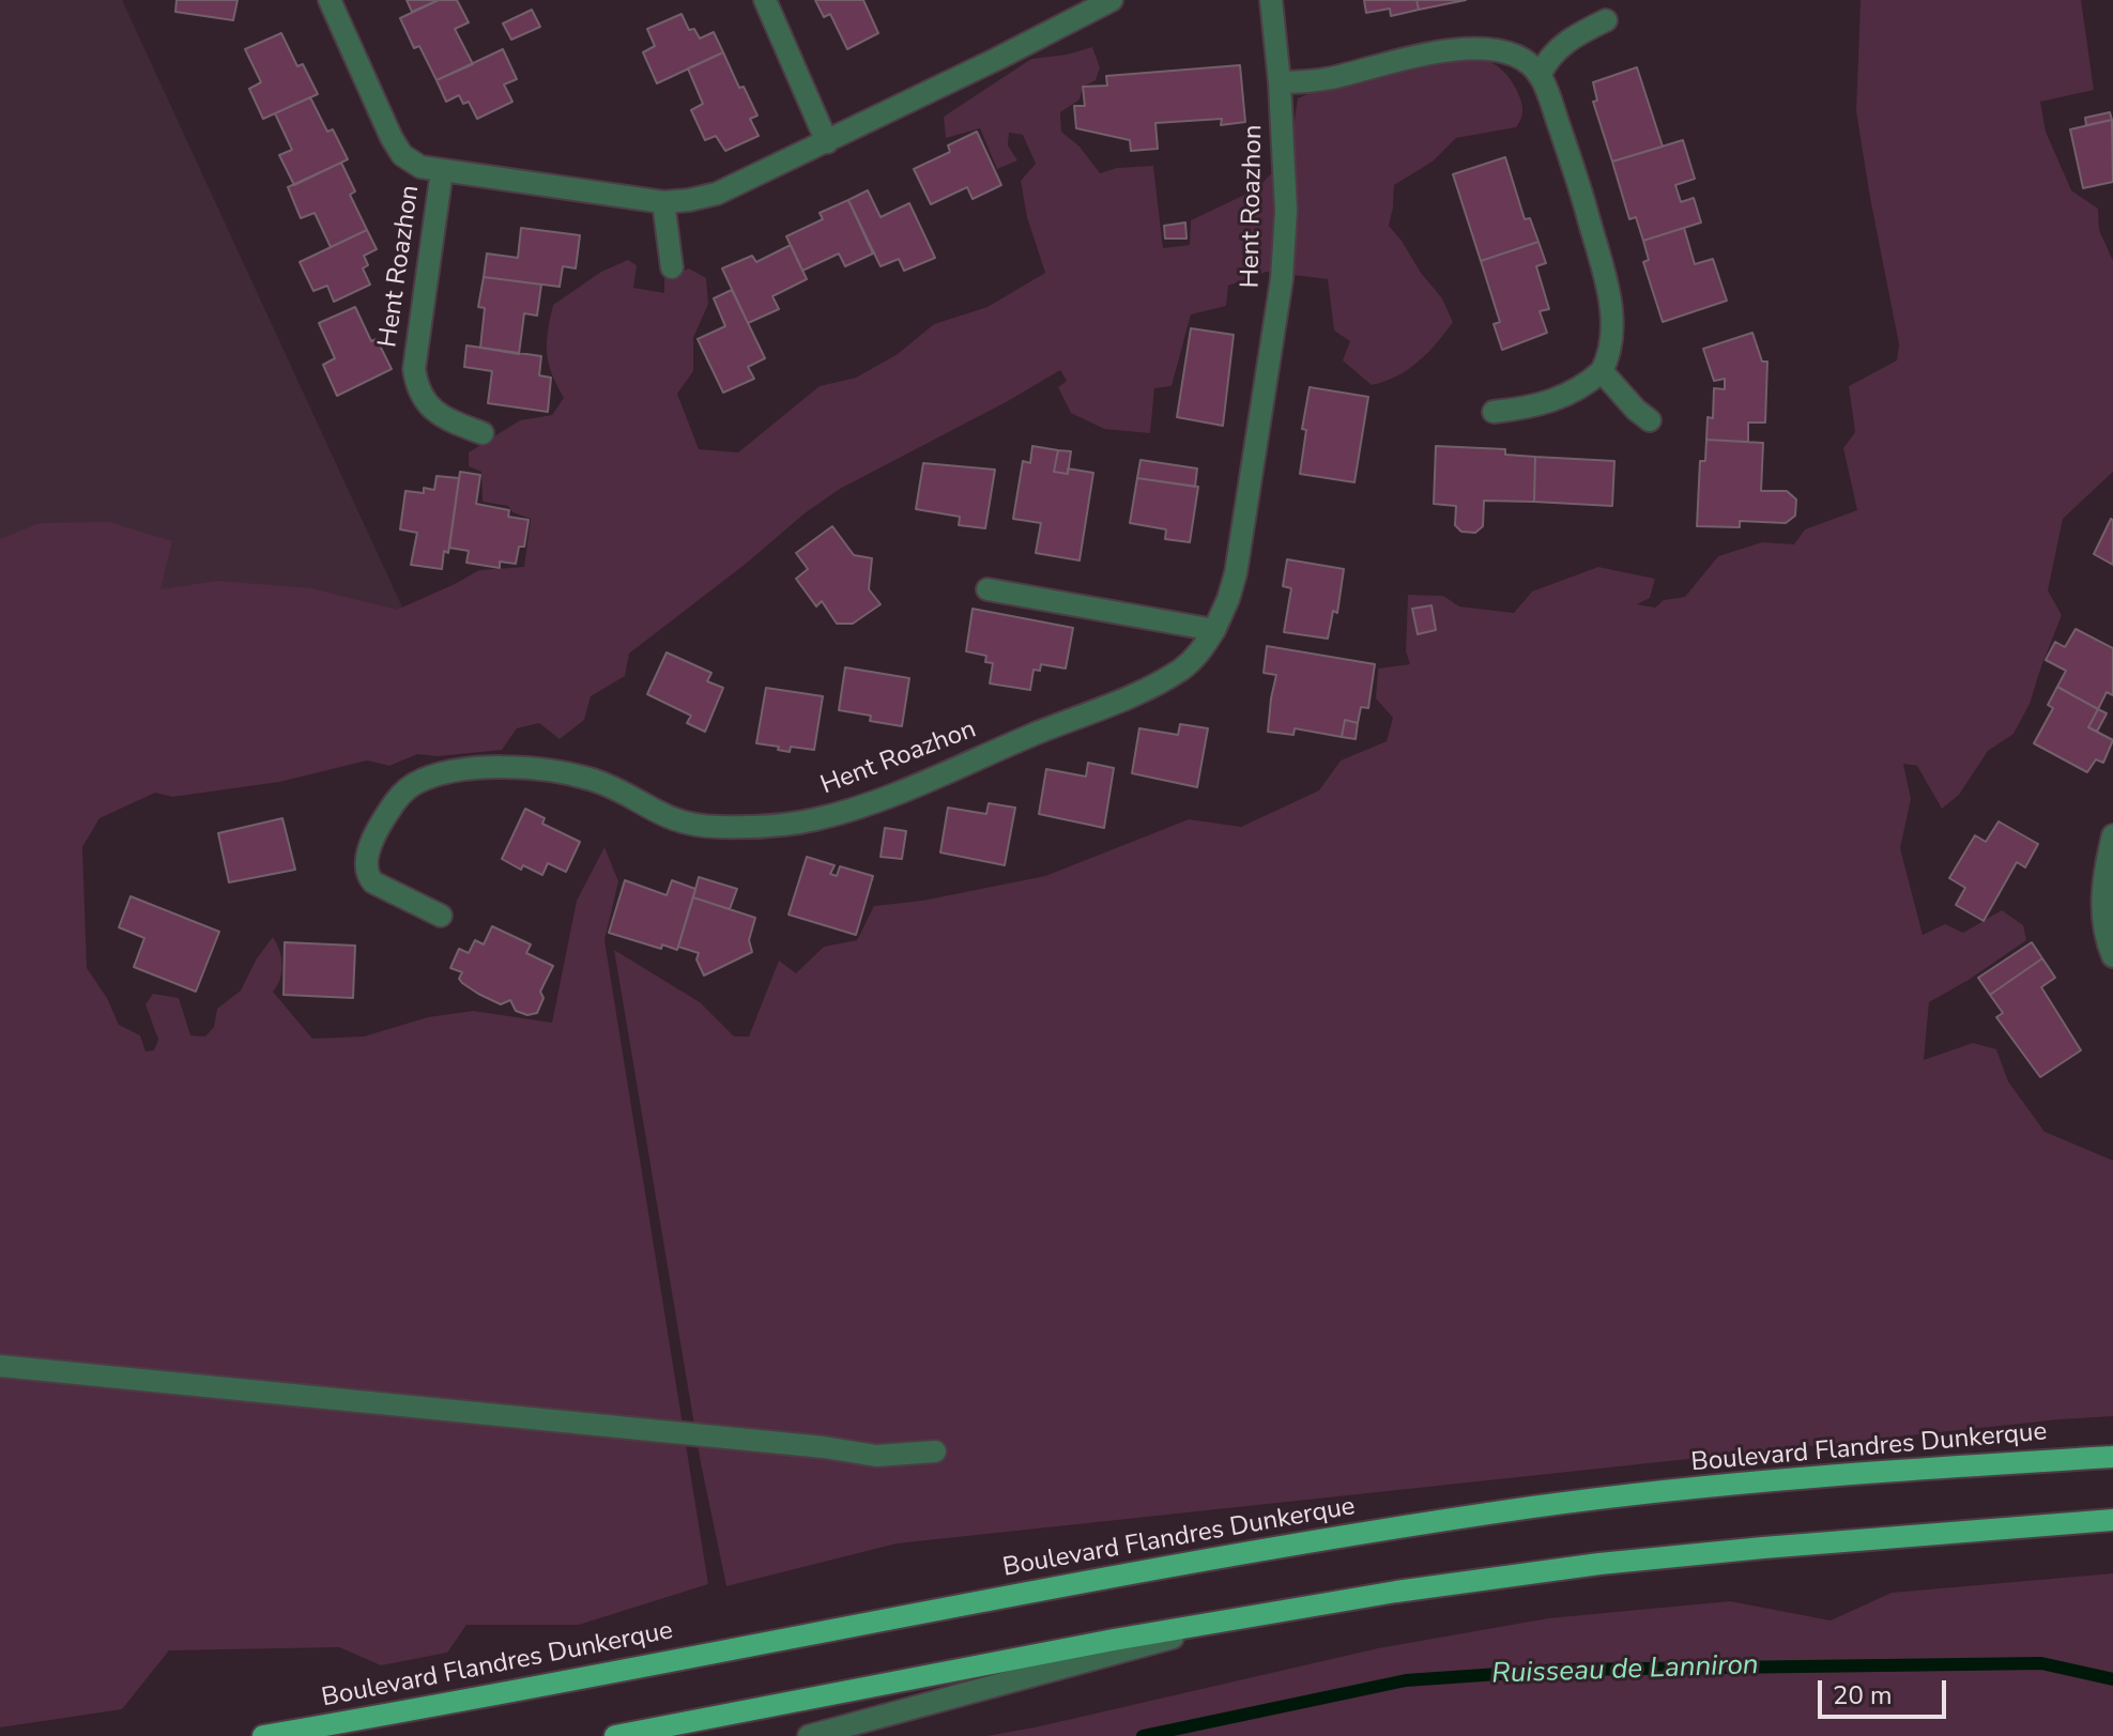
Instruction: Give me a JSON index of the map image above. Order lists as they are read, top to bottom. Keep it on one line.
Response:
{"streets":{"main road":["Boulevard Flandres Dunkerque"],"street":["Hent Roazhon"]},"water":["Ruisseau de Lanniron"],"scale_bar":"20 m"}
